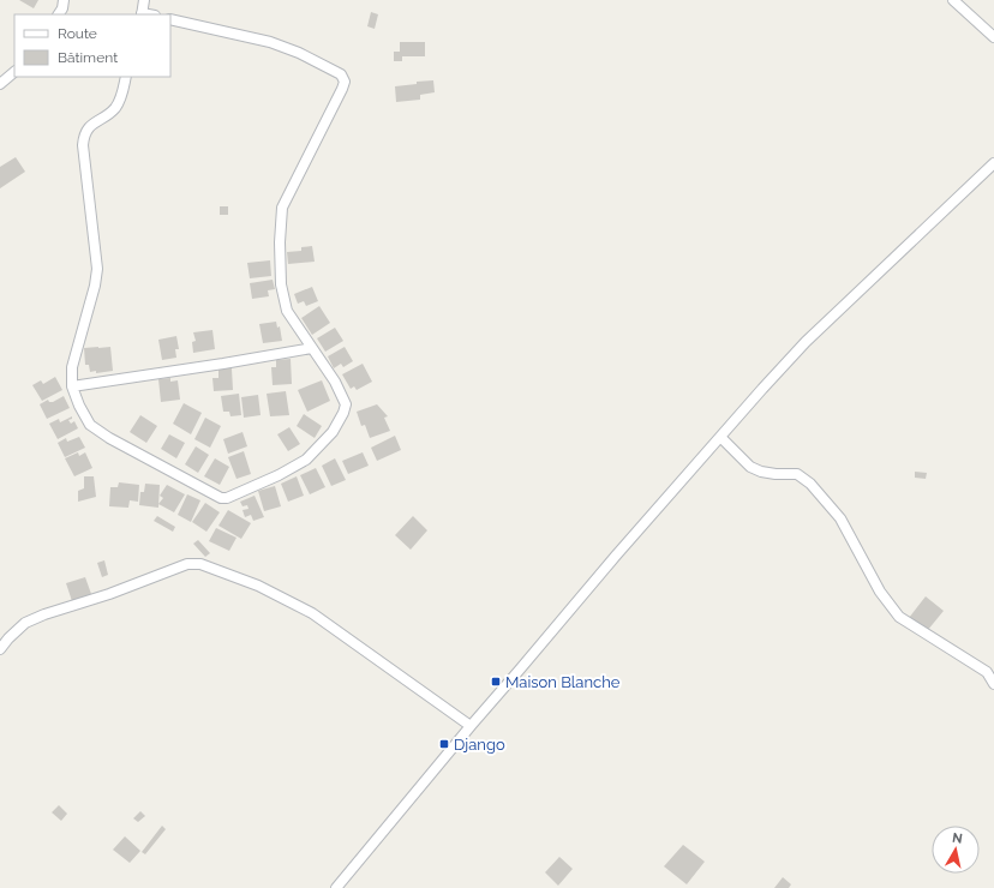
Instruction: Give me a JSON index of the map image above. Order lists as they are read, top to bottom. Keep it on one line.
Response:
{"places":{"transit":["Maison Blanche","Django"]},"legend":["Route","Bâtiment"],"north":"top"}
